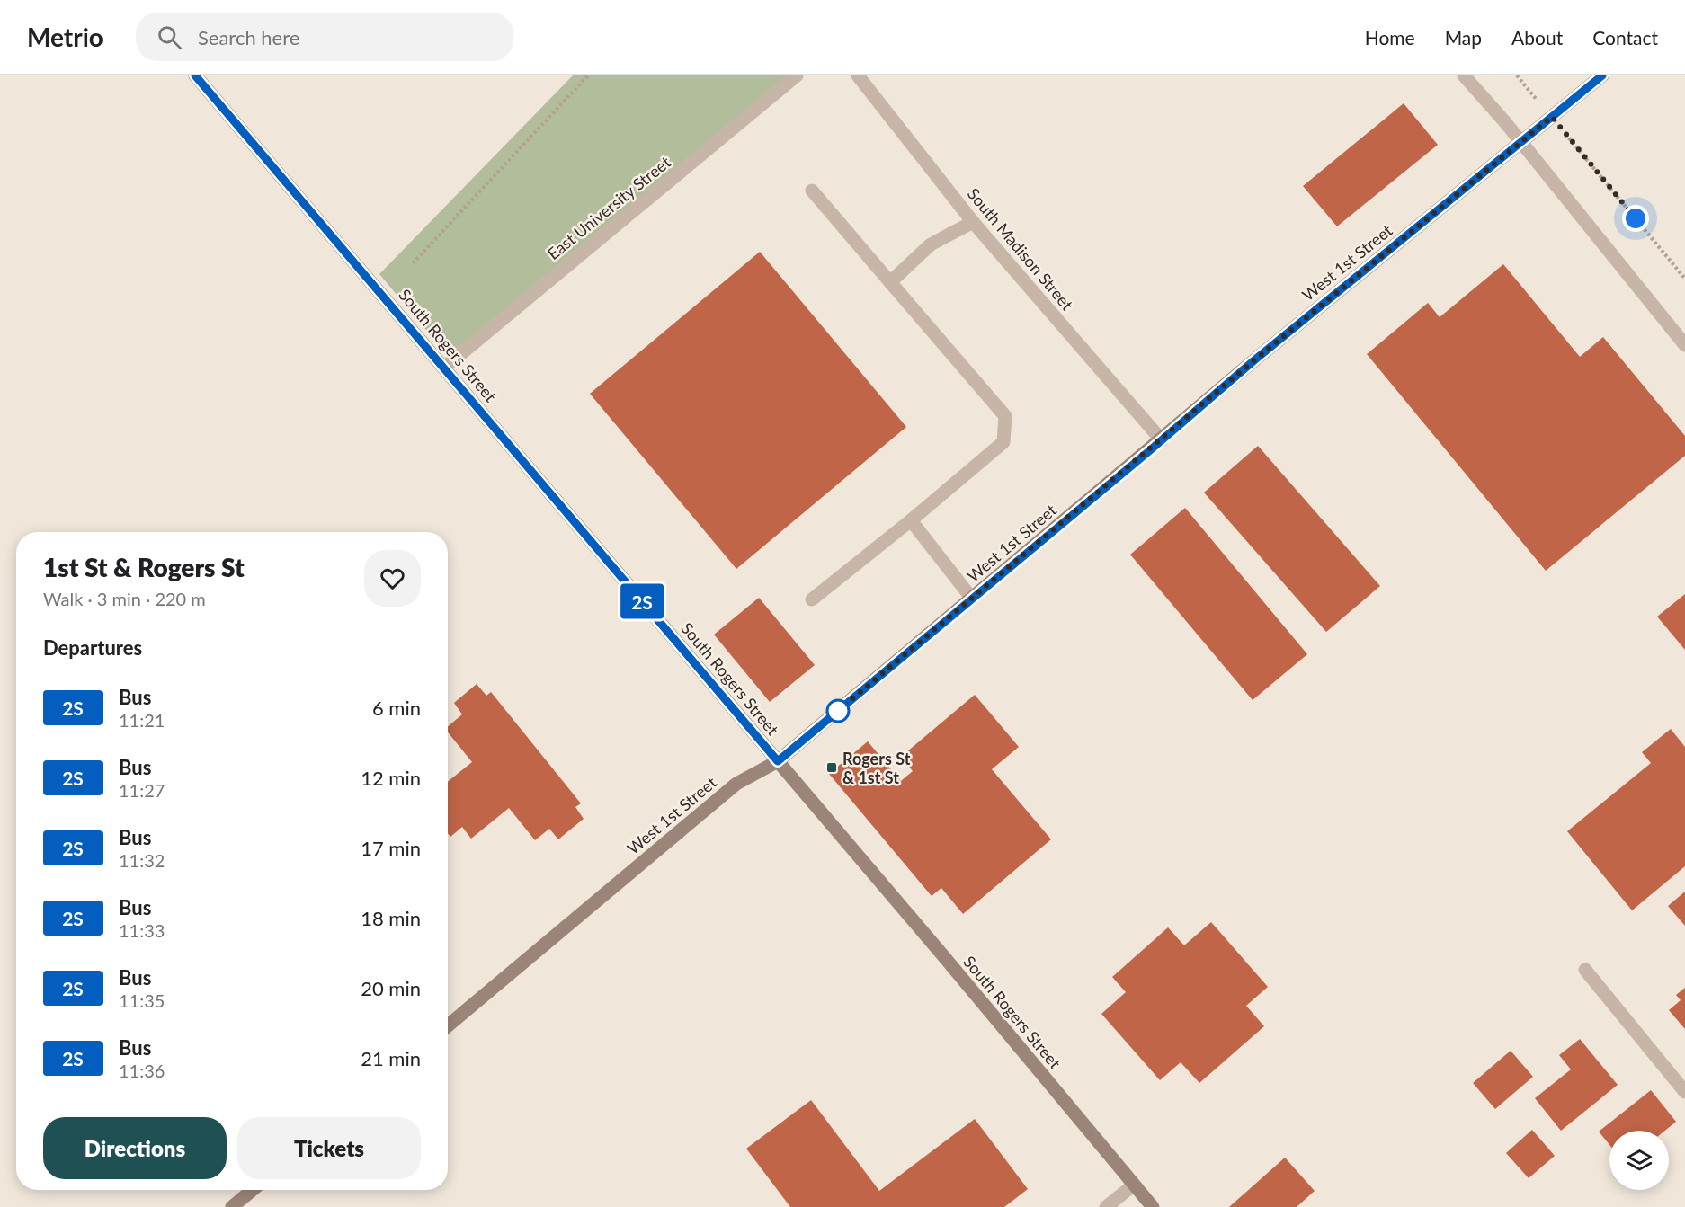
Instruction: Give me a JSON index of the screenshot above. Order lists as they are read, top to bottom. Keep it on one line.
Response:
{"streets":{"street":["East University Street","South Madison Street","West 1st Street","South Rogers Street"]},"crossings":[["East University Street","South Rogers Street"],["South Madison Street","West 1st Street"],["West 1st Street","South Rogers Street"]],"places":{"transit":["Rogers St & 1st St"]},"lines":["bus line 2S"],"page":{"header":"Metrio","search":"Search here","nav":["Home","Map","About","Contact"],"on_map":"2S","heading":[["1st St & Rogers St","Walk · 3 min · 220 m"],"Departures"],"list":[{"mark":"2S","name":"Bus","note":"11:21","value":"6 min"},{"mark":"2S","name":"Bus","note":"11:27","value":"12 min"},{"mark":"2S","name":"Bus","note":"11:32","value":"17 min"},{"mark":"2S","name":"Bus","note":"11:33","value":"18 min"},{"mark":"2S","name":"Bus","note":"11:35","value":"20 min"},{"mark":"2S","name":"Bus","note":"11:36","value":"21 min"}],"buttons":["Directions","Tickets"]}}
